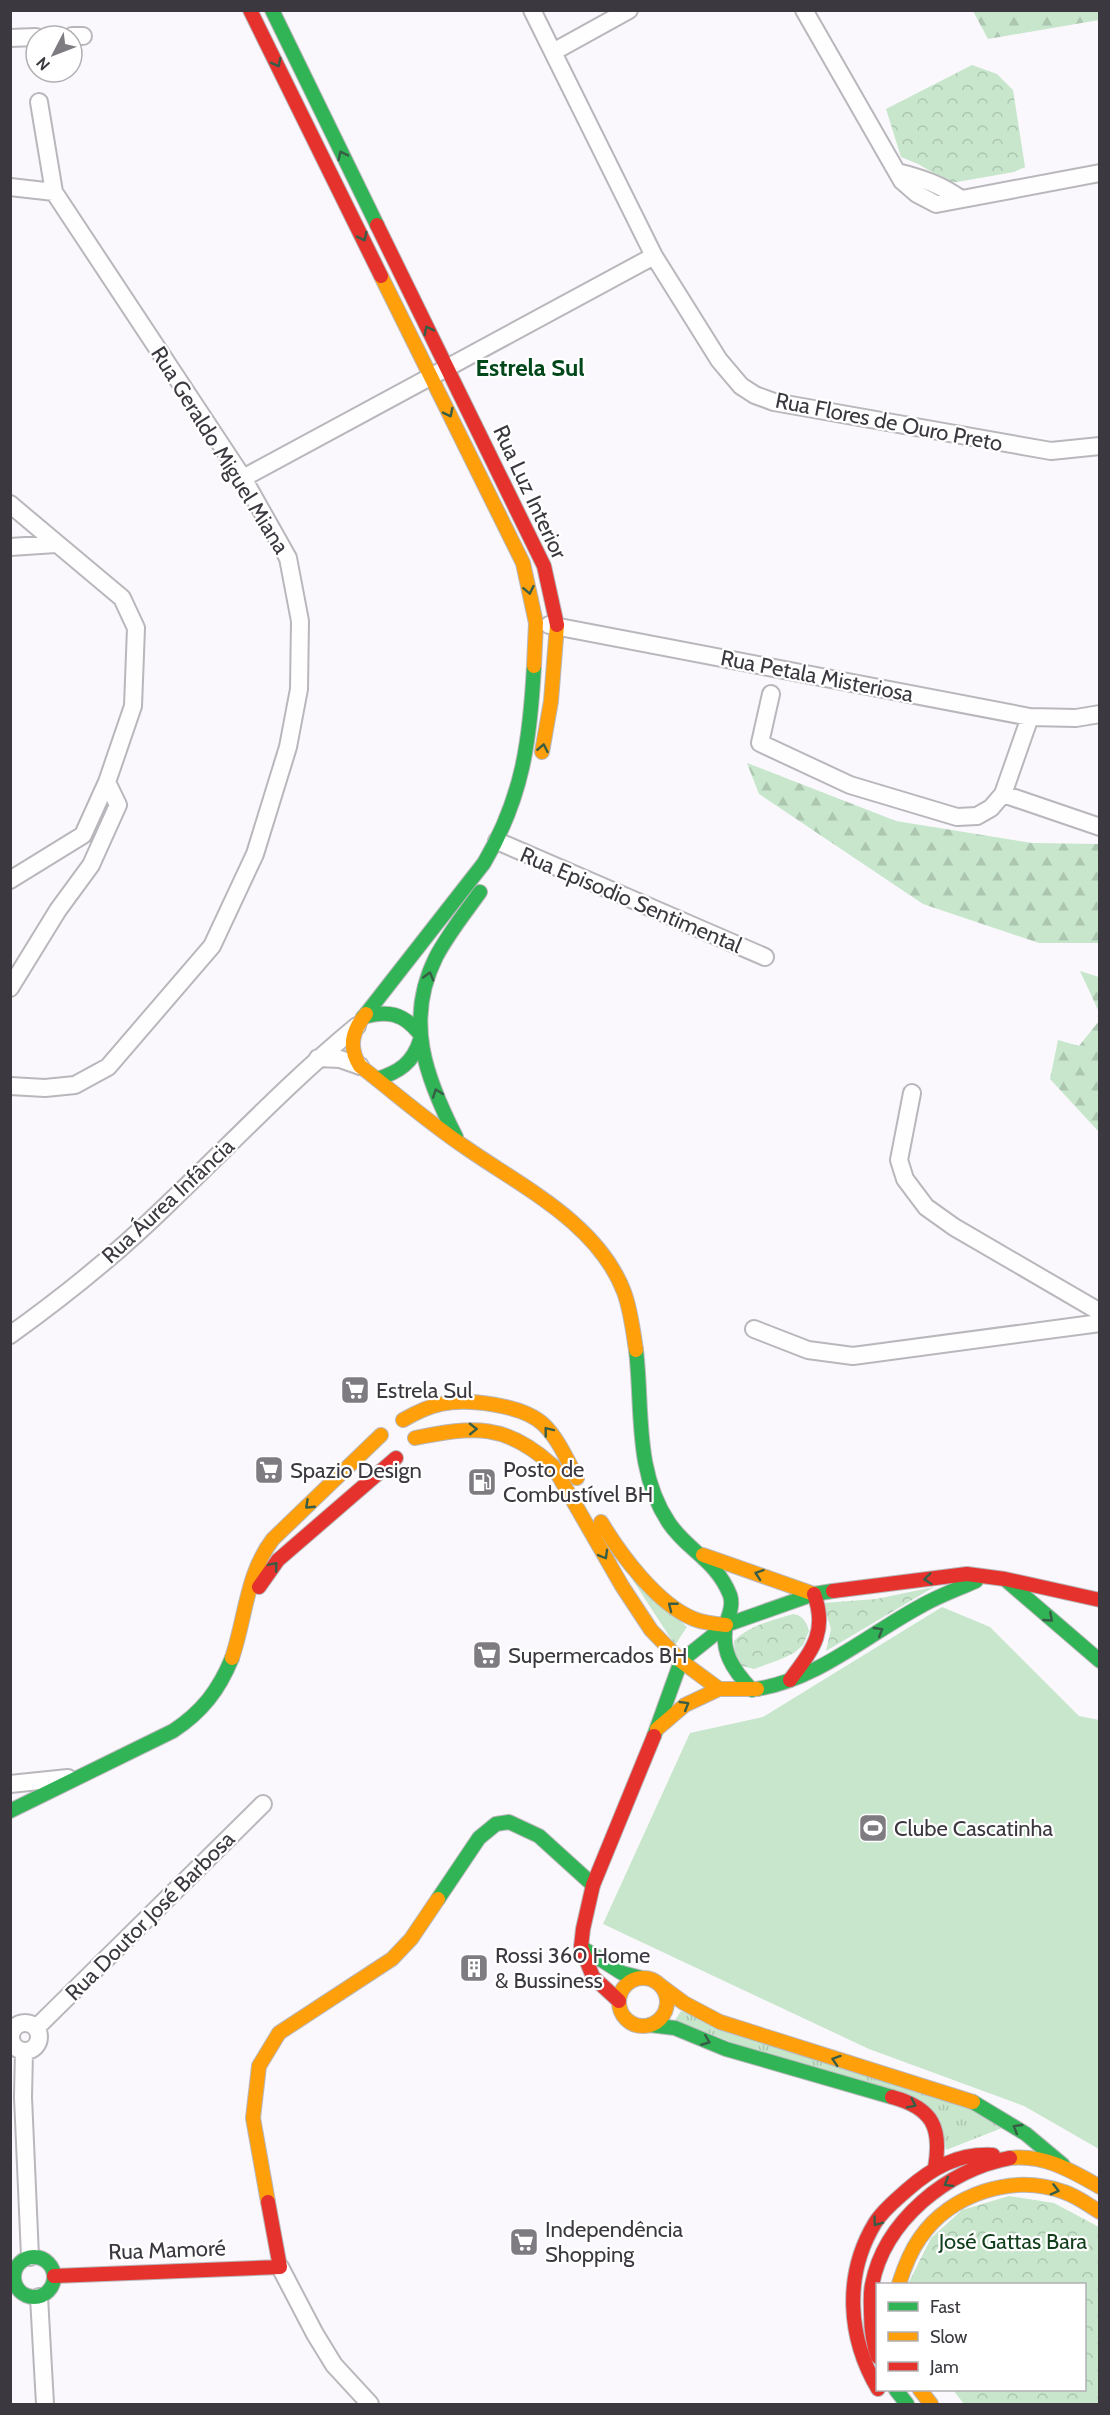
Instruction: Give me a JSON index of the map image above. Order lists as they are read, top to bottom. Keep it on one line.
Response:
{"streets":{"street":["Rua Flores de Ouro Preto","Rua Geraldo Miguel Miana","Rua Luz Interior","Rua Petala Misteriosa","Rua Episodio Sentimental","Rua Áurea Infância","Rua Doutor José Barbosa","Rua Mamoré"]},"crossings":[["Rua Luz Interior","Rua Petala Misteriosa"],["Rua Luz Interior","Rua Episodio Sentimental"],["Rua Luz Interior","Rua Áurea Infância"]],"districts":["Estrela Sul"],"parks":["José Gattas Bara"],"places":{"supermarket":["Estrela Sul","Spazio Design","Supermercados BH","Independência Shopping"],"fuel station":["Posto de Combustível BH"],"sports":["Clube Cascatinha"],"building":["Rossi 360 Home & Bussiness"]},"legend":["Fast","Slow","Jam"],"north":"bottom left"}
